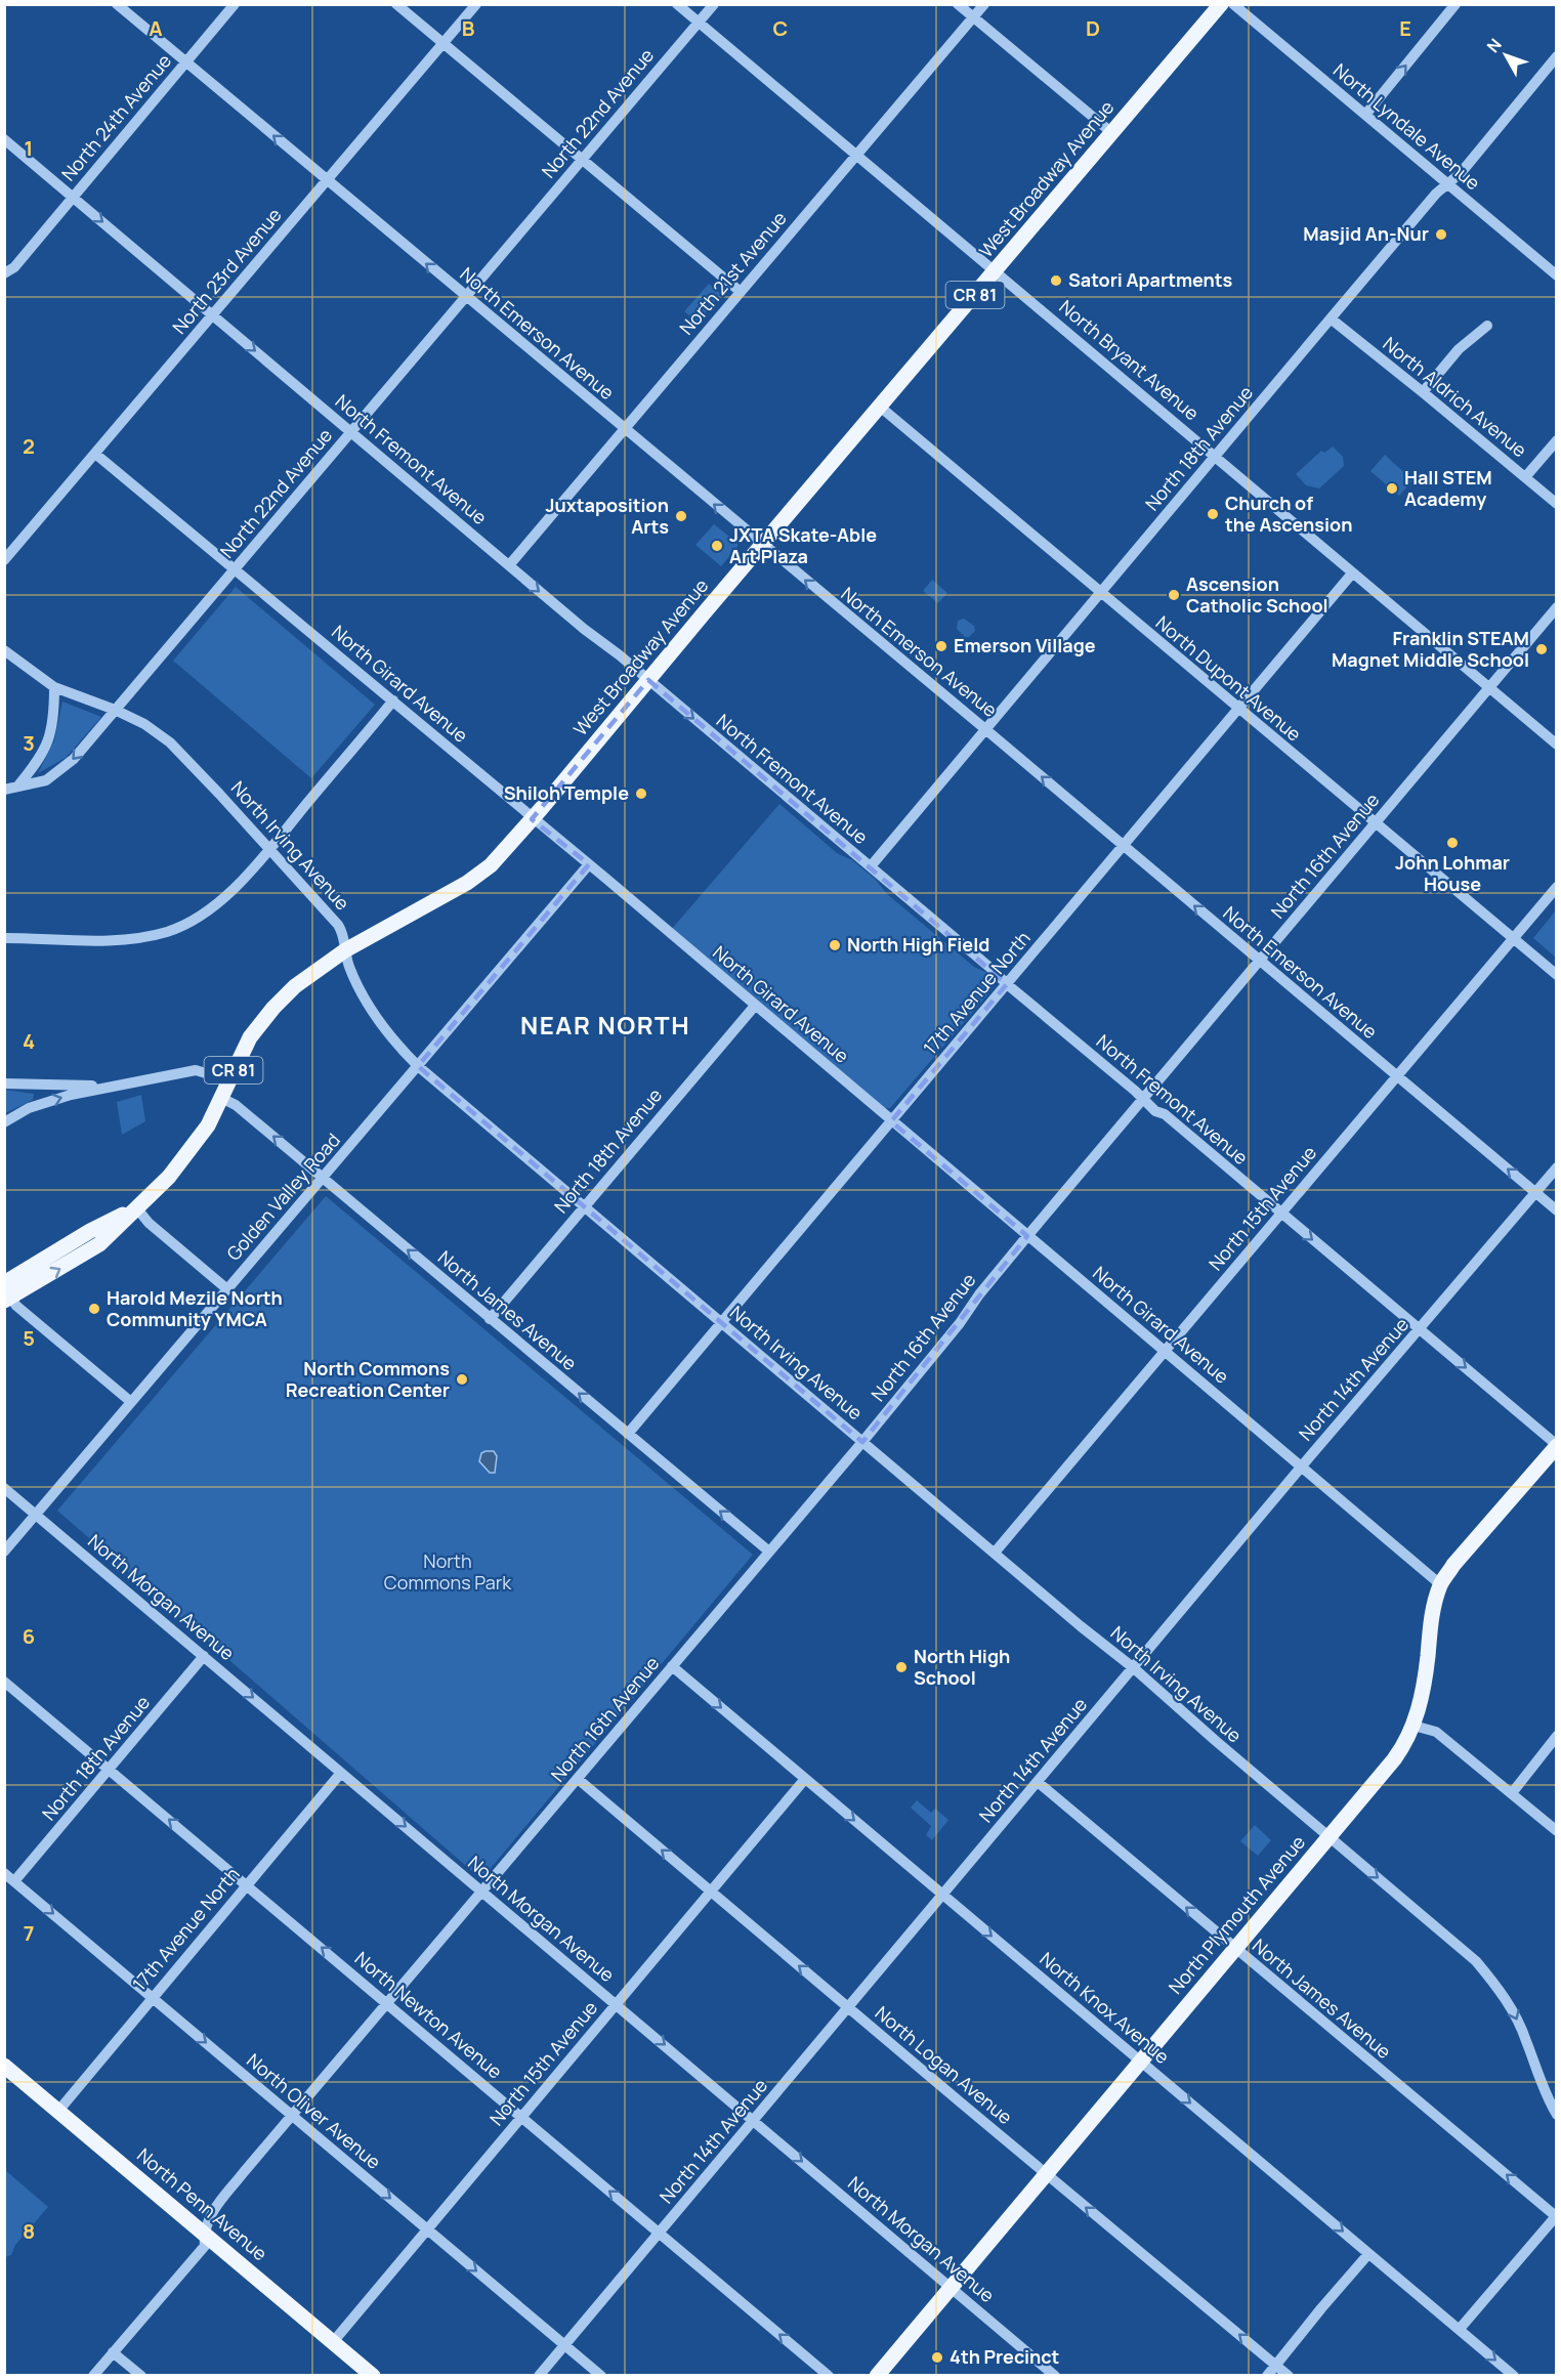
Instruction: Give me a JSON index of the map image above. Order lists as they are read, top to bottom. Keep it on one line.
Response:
{"streets":{"main road":["West Broadway Avenue","CR 81","North Plymouth Avenue","North Penn Avenue"],"street":["North 22nd Avenue","North 24th Avenue","North Lyndale Avenue","North 23rd Avenue","North 21st Avenue","North Emerson Avenue","North Bryant Avenue","North Aldrich Avenue","North 18th Avenue","North Fremont Avenue","North Dupont Avenue","North Girard Avenue","North Irving Avenue","North 16th Avenue","17th Avenue North","Golden Valley Road","North 15th Avenue","North James Avenue","North 14th Avenue","North Morgan Avenue","North Knox Avenue","North Newton Avenue","North Logan Avenue","North Oliver Avenue"]},"crossings":[["North 22nd Avenue","North Emerson Avenue"],["North 22nd Avenue","North Bryant Avenue"],["North 22nd Avenue","North Fremont Avenue"],["North 22nd Avenue","North Girard Avenue"],["North 22nd Avenue","North Irving Avenue"],["North 24th Avenue","North Emerson Avenue"],["North 24th Avenue","North Fremont Avenue"],["North Lyndale Avenue","North 18th Avenue"],["West Broadway Avenue","North Emerson Avenue"],["West Broadway Avenue","North Bryant Avenue"],["West Broadway Avenue","North Fremont Avenue"],["West Broadway Avenue","North Dupont Avenue"],["West Broadway Avenue","North Girard Avenue"],["West Broadway Avenue","North Irving Avenue"],["West Broadway Avenue","North James Avenue"],["North 23rd Avenue","North Emerson Avenue"],["North 23rd Avenue","North Fremont Avenue"],["North 23rd Avenue","North Girard Avenue"],["North 21st Avenue","North Emerson Avenue"],["North 21st Avenue","North Bryant Avenue"],["North 21st Avenue","North Fremont Avenue"],["North Emerson Avenue","North 18th Avenue"],["North Emerson Avenue","North 16th Avenue"],["North Emerson Avenue","17th Avenue North"],["North Emerson Avenue","North 15th Avenue"],["North Emerson Avenue","North 14th Avenue"],["North Bryant Avenue","North 18th Avenue"],["North Bryant Avenue","North 16th Avenue"],["North Bryant Avenue","17th Avenue North"],["North Aldrich Avenue","North 18th Avenue"],["North 18th Avenue","North Fremont Avenue"],["North 18th Avenue","North Dupont Avenue"],["North 18th Avenue","North Girard Avenue"],["North 18th Avenue","North Irving Avenue"],["North 18th Avenue","North James Avenue"],["North 18th Avenue","North Morgan Avenue"],["North 18th Avenue","North Newton Avenue"],["North 18th Avenue","North Oliver Avenue"],["North Fremont Avenue","North 16th Avenue"],["North Fremont Avenue","17th Avenue North"],["North Fremont Avenue","North 15th Avenue"],["North Fremont Avenue","North 14th Avenue"],["North Fremont Avenue","North Plymouth Avenue"],["North Dupont Avenue","North 16th Avenue"],["North Dupont Avenue","17th Avenue North"],["North Dupont Avenue","North 15th Avenue"],["North Girard Avenue","North 16th Avenue"],["North Girard Avenue","17th Avenue North"],["North Girard Avenue","Golden Valley Road"],["North Girard Avenue","North 15th Avenue"],["North Girard Avenue","North 14th Avenue"],["North Girard Avenue","North Plymouth Avenue"],["North Irving Avenue","North 16th Avenue"],["North Irving Avenue","17th Avenue North"],["North Irving Avenue","Golden Valley Road"],["North Irving Avenue","North 15th Avenue"],["North Irving Avenue","North 14th Avenue"],["North Irving Avenue","North Plymouth Avenue"],["North 16th Avenue","North James Avenue"],["North 16th Avenue","North Morgan Avenue"],["North 16th Avenue","North Knox Avenue"],["North 16th Avenue","North Newton Avenue"],["North 16th Avenue","North Logan Avenue"],["North 16th Avenue","North Oliver Avenue"],["North 16th Avenue","North Penn Avenue"],["17th Avenue North","North James Avenue"],["17th Avenue North","North Morgan Avenue"],["17th Avenue North","North Newton Avenue"],["17th Avenue North","North Oliver Avenue"],["17th Avenue North","North Penn Avenue"],["Golden Valley Road","North James Avenue"],["Golden Valley Road","North Morgan Avenue"],["North 15th Avenue","North Morgan Avenue"],["North 15th Avenue","North Knox Avenue"],["North 15th Avenue","North Newton Avenue"],["North 15th Avenue","North Logan Avenue"],["North 15th Avenue","North Oliver Avenue"],["North 15th Avenue","North Penn Avenue"],["North James Avenue","North 14th Avenue"],["North James Avenue","North Plymouth Avenue"],["North 14th Avenue","North Morgan Avenue"],["North 14th Avenue","North Knox Avenue"],["North 14th Avenue","North Newton Avenue"],["North 14th Avenue","North Logan Avenue"],["North 14th Avenue","North Oliver Avenue"],["North Morgan Avenue","North Plymouth Avenue"],["North Plymouth Avenue","North Knox Avenue"],["North Plymouth Avenue","North Logan Avenue"]],"one_way":["North Emerson Avenue","North Fremont Avenue","North James Avenue","North Morgan Avenue","North Knox Avenue","North Newton Avenue","North Logan Avenue","North Oliver Avenue"],"districts":["NEAR NORTH"],"parks":["North Commons Park"],"places":["Masjid An-Nur","Satori Apartments","Hall STEM Academy","Church of the Ascension","Juxtaposition Arts","JXTA Skate-Able Art Plaza","Ascension Catholic School","Emerson Village","Franklin STEAM Magnet Middle School","Shiloh Temple","John Lohmar House","North High Field","Harold Mezile North Community YMCA","North Commons Recreation Center","North High School","4th Precinct"],"north":"top left","grid":{"columns":["A","B","C","D","E"],"rows":["1","2","3","4","5","6","7","8"]}}
